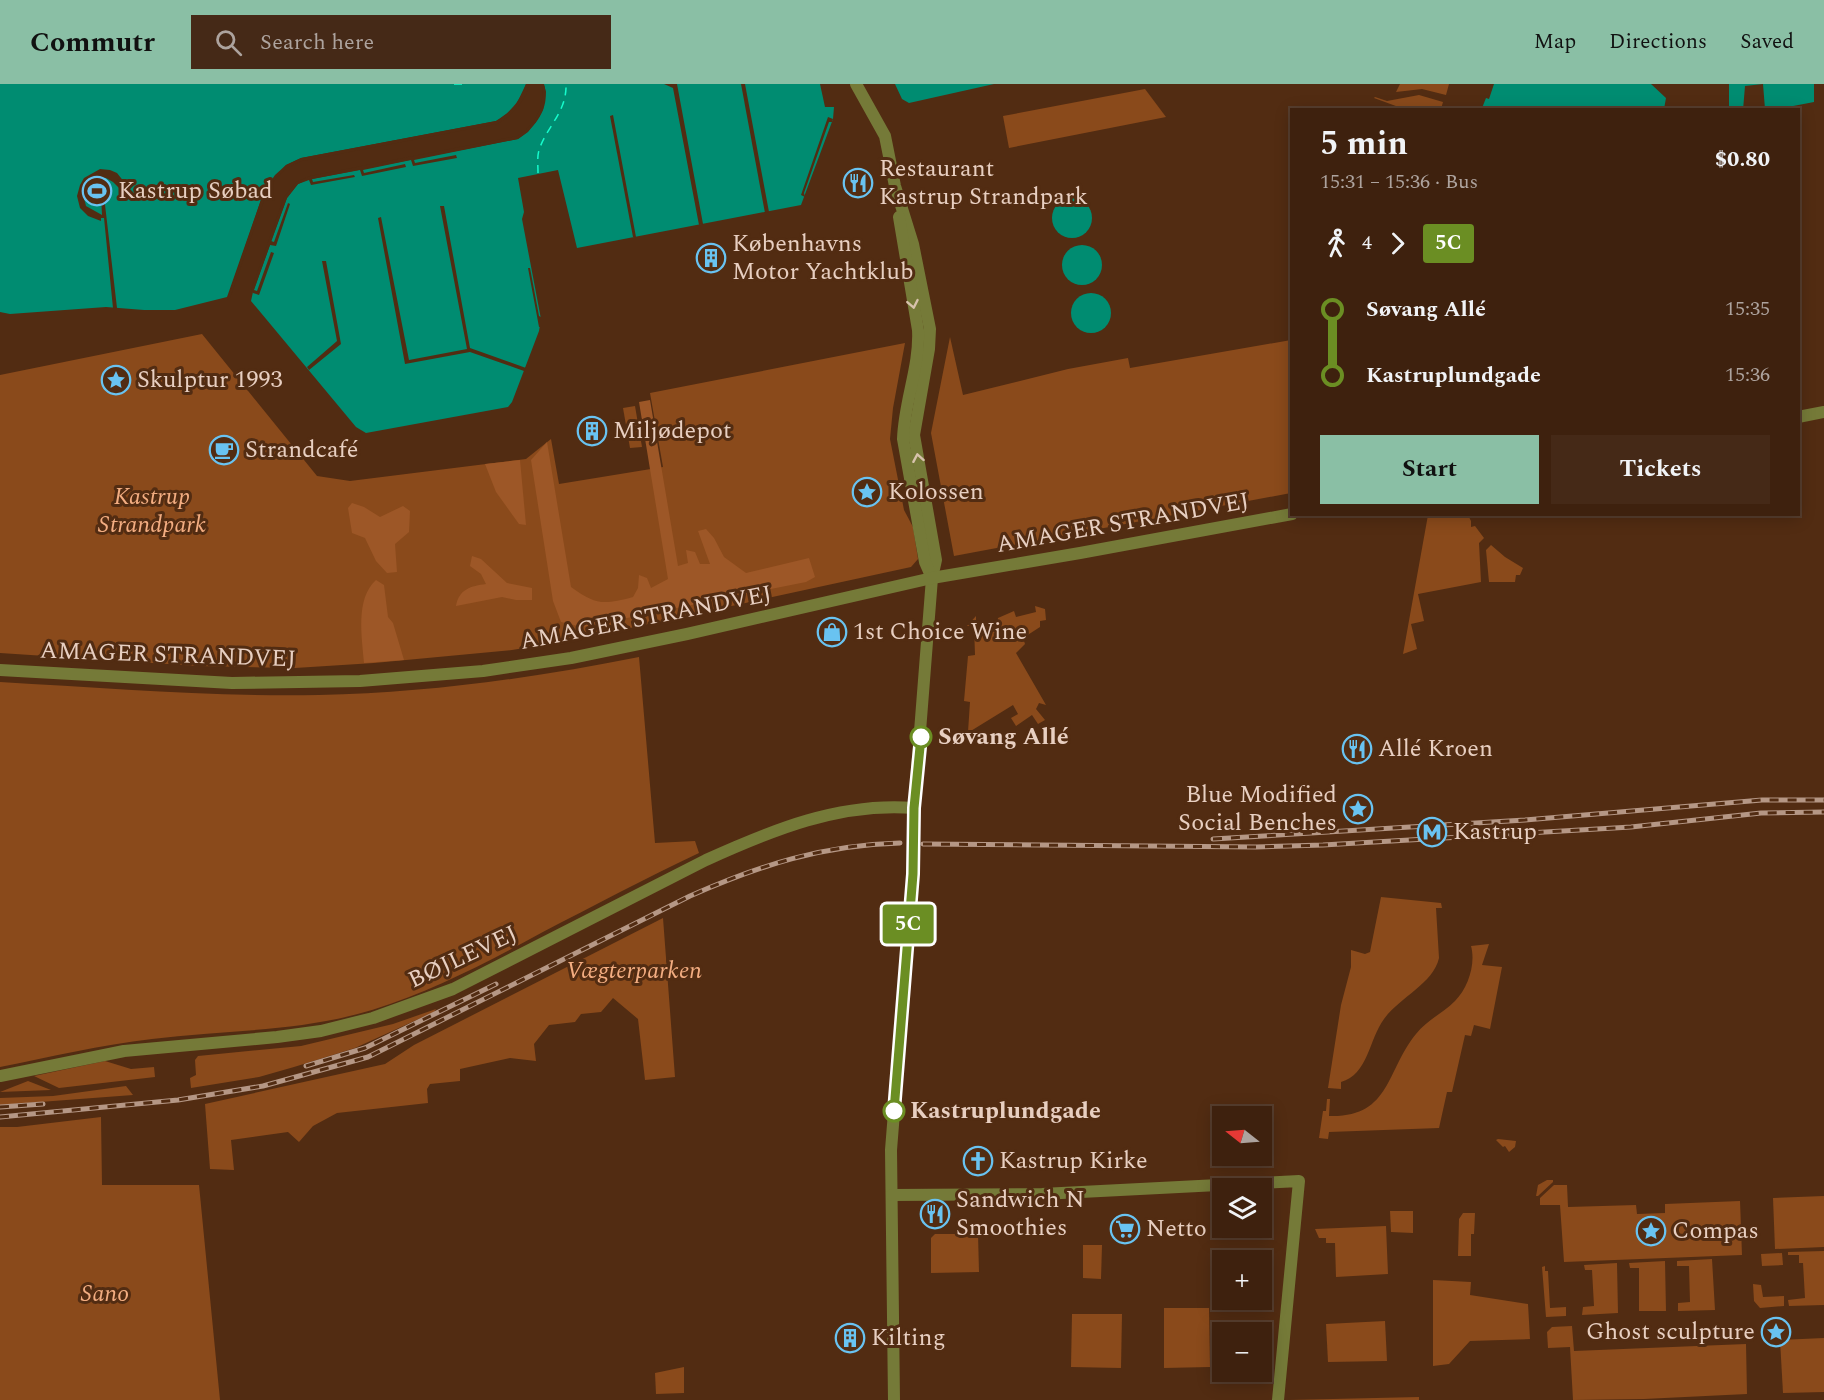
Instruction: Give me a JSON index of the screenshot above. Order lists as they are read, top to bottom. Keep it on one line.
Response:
{"streets":{"street":["AMAGER STRANDVEJ","BØJLEVEJ"]},"parks":["Kastrup Strandpark","Vægterparken","Sano"],"places":{"restaurant":["Restaurant Kastrup Strandpark","Allé Kroen","Sandwich N Smoothies"],"sports":["Kastrup Søbad"],"building":["Københavns Motor Yachtklub","Miljødepot","Kilting"],"place":["Skulptur 1993","Kolossen","Blue Modified Social Benches","Compas","Ghost sculpture"],"cafe":["Strandcafé"],"shop":["1st Choice Wine"],"other":["Søvang Allé","Kastruplundgade"],"metro station":["Kastrup"],"church":["Kastrup Kirke"],"supermarket":["Netto"]},"lines":["bus line 5C"],"north":"left","page":{"header":"Commutr","search":"Search here","nav":["Map","Directions","Saved"],"on_map":"5C","heading":["5 min","15:31 – 15:36 · Bus","$0.80"],"legs":["4","5C"],"list":[{"name":"Søvang Allé","value":"15:35"},{"name":"Kastruplundgade","value":"15:36"}],"buttons":["Start","Tickets"],"map_buttons":["+","−"]}}
